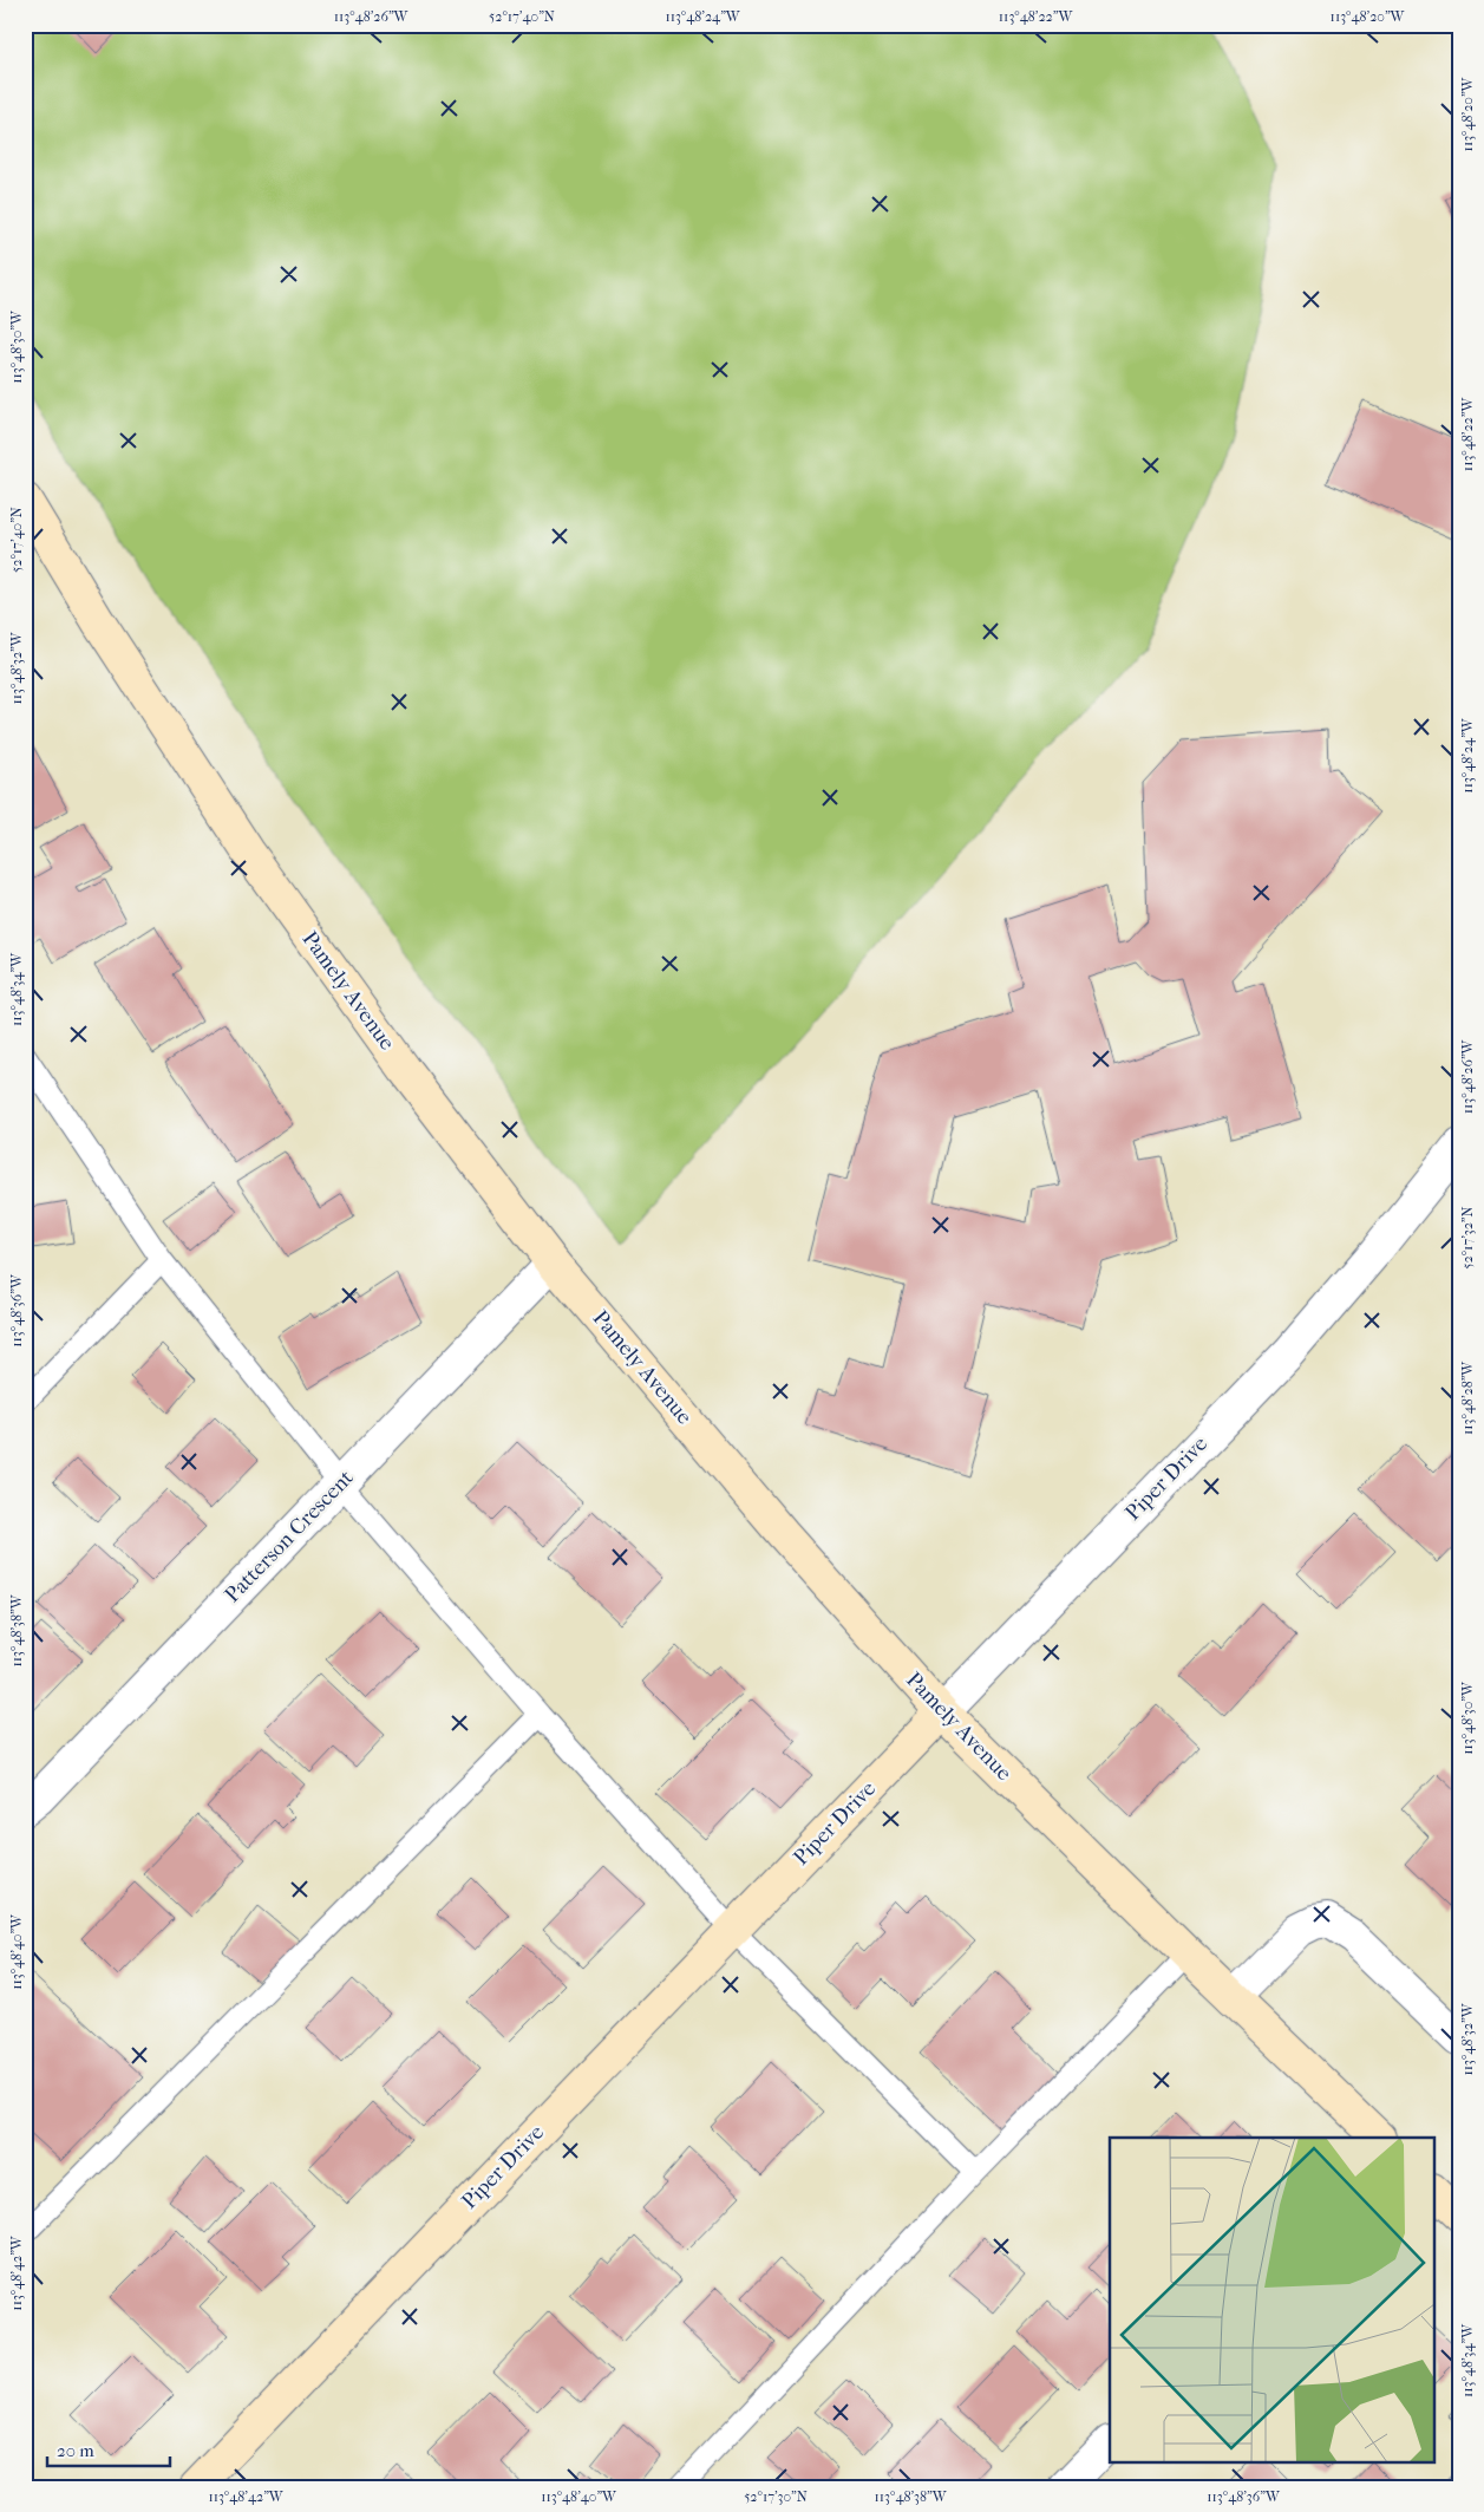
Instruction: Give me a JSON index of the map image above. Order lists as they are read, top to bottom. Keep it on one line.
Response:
{"streets":{"street":["Pamely Avenue","Piper Drive","Patterson Crescent"]},"crossings":[["Pamely Avenue","Piper Drive"],["Pamely Avenue","Patterson Crescent"]],"scale_bar":"20 m","coordinates":["113°48'26\"W","52°17'40\"N","113°48'24\"W","113°48'22\"W","113°48'20\"W","113°48'30\"W","113°48'32\"W","113°48'34\"W","52°17'32\"N","113°48'36\"W","113°48'28\"W","113°48'38\"W","113°48'40\"W","113°48'42\"W","52°17'30\"N"]}
